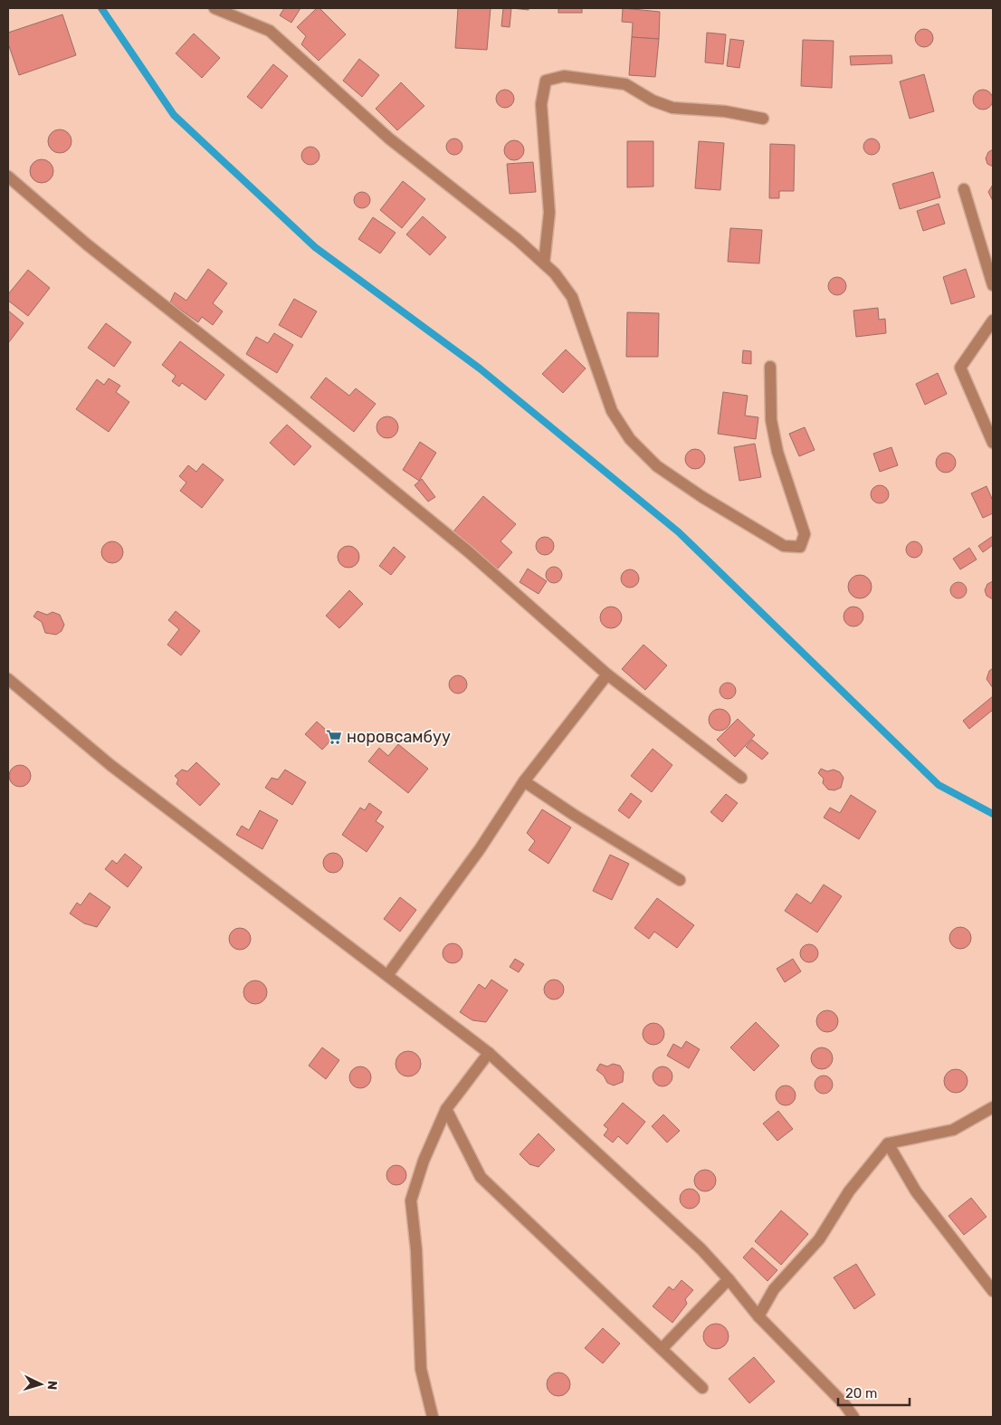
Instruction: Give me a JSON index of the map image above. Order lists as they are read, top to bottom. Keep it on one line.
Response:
{"places":{"supermarket":["норовсамбуу"]},"scale_bar":"20 m","north":"right"}
